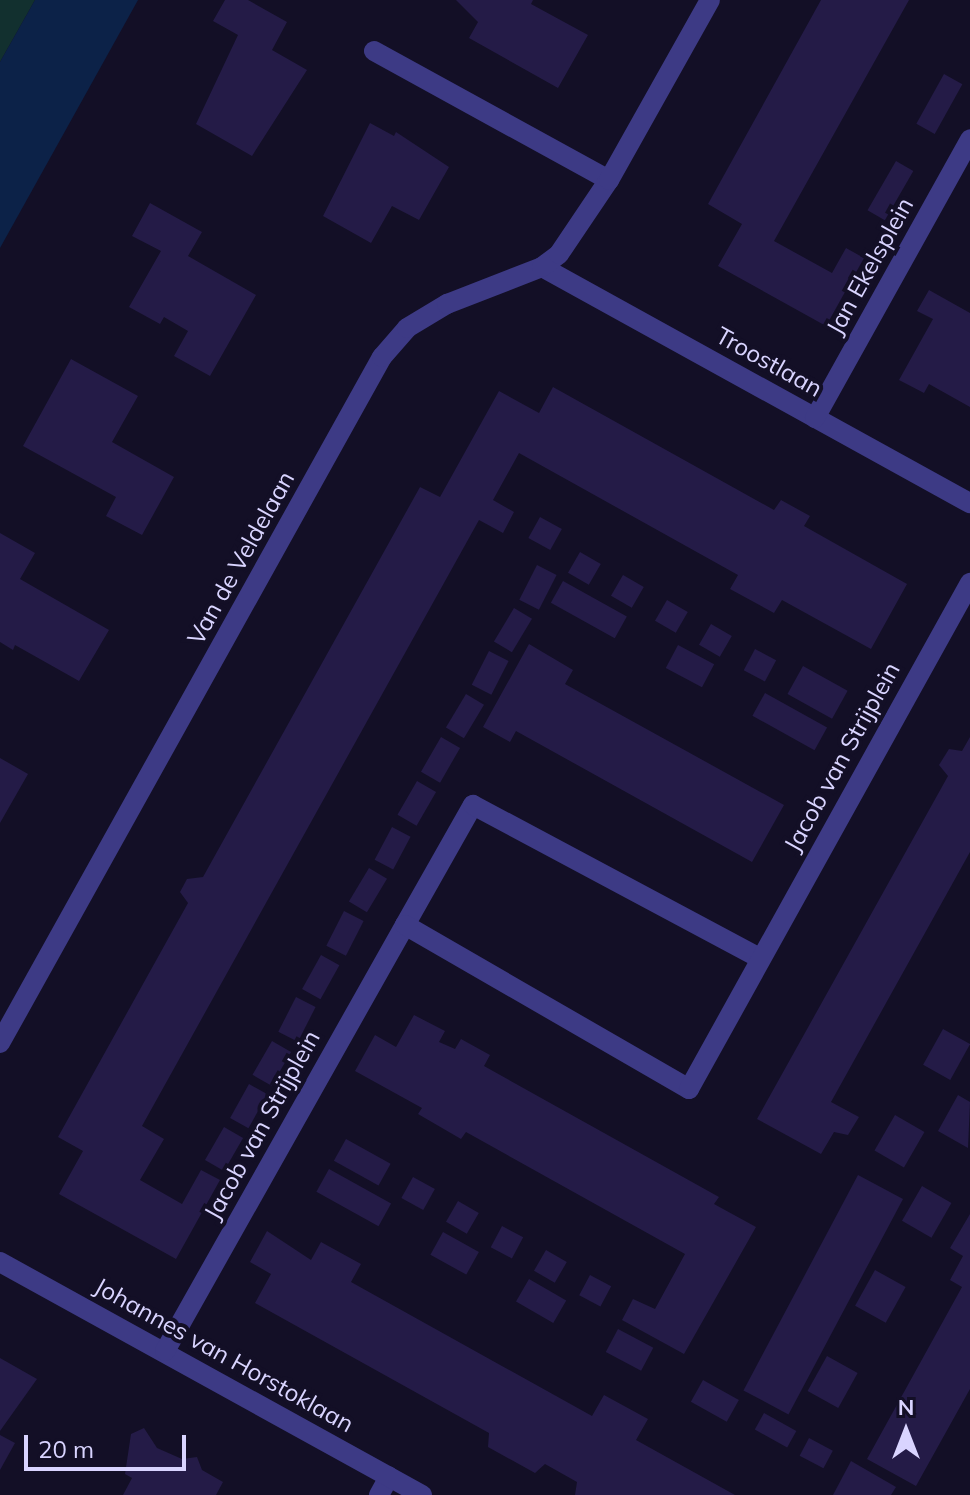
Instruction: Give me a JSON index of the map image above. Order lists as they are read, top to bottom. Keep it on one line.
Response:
{"streets":{"street":["Jan Ekelsplein","Troostlaan","Van de Veldelaan","Jacob van Strijplein","Johannes van Horstoklaan"]},"crossings":[["Jan Ekelsplein","Troostlaan"],["Troostlaan","Van de Veldelaan"],["Jacob van Strijplein","Johannes van Horstoklaan"]],"scale_bar":"20 m","north":"top"}
